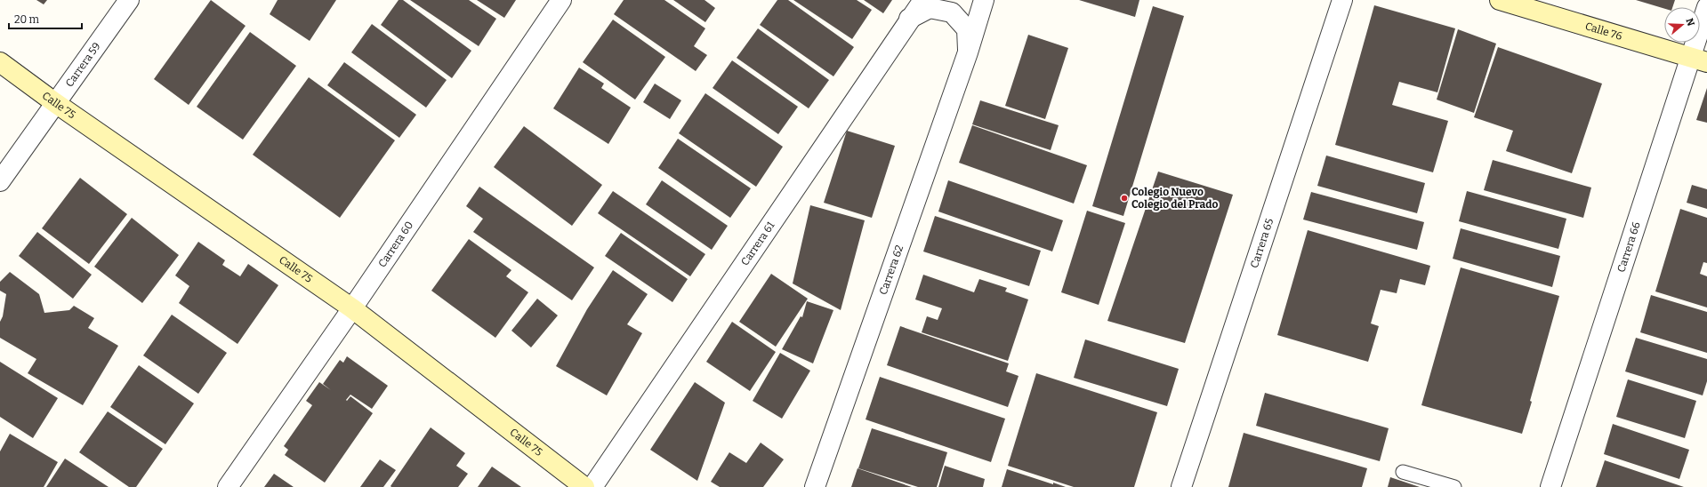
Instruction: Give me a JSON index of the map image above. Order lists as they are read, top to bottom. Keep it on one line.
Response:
{"streets":{"street":["Calle 76","Carrera 59","Calle 75","Carrera 61","Carrera 65","Carrera 60","Carrera 66","Carrera 62"]},"crossings":[["Calle 76","Carrera 66"],["Carrera 59","Calle 75"],["Calle 75","Carrera 60"],["Carrera 61","Carrera 62"]],"places":["Colegio Nuevo Colegio del Prado"],"scale_bar":"20 m","north":"right"}
